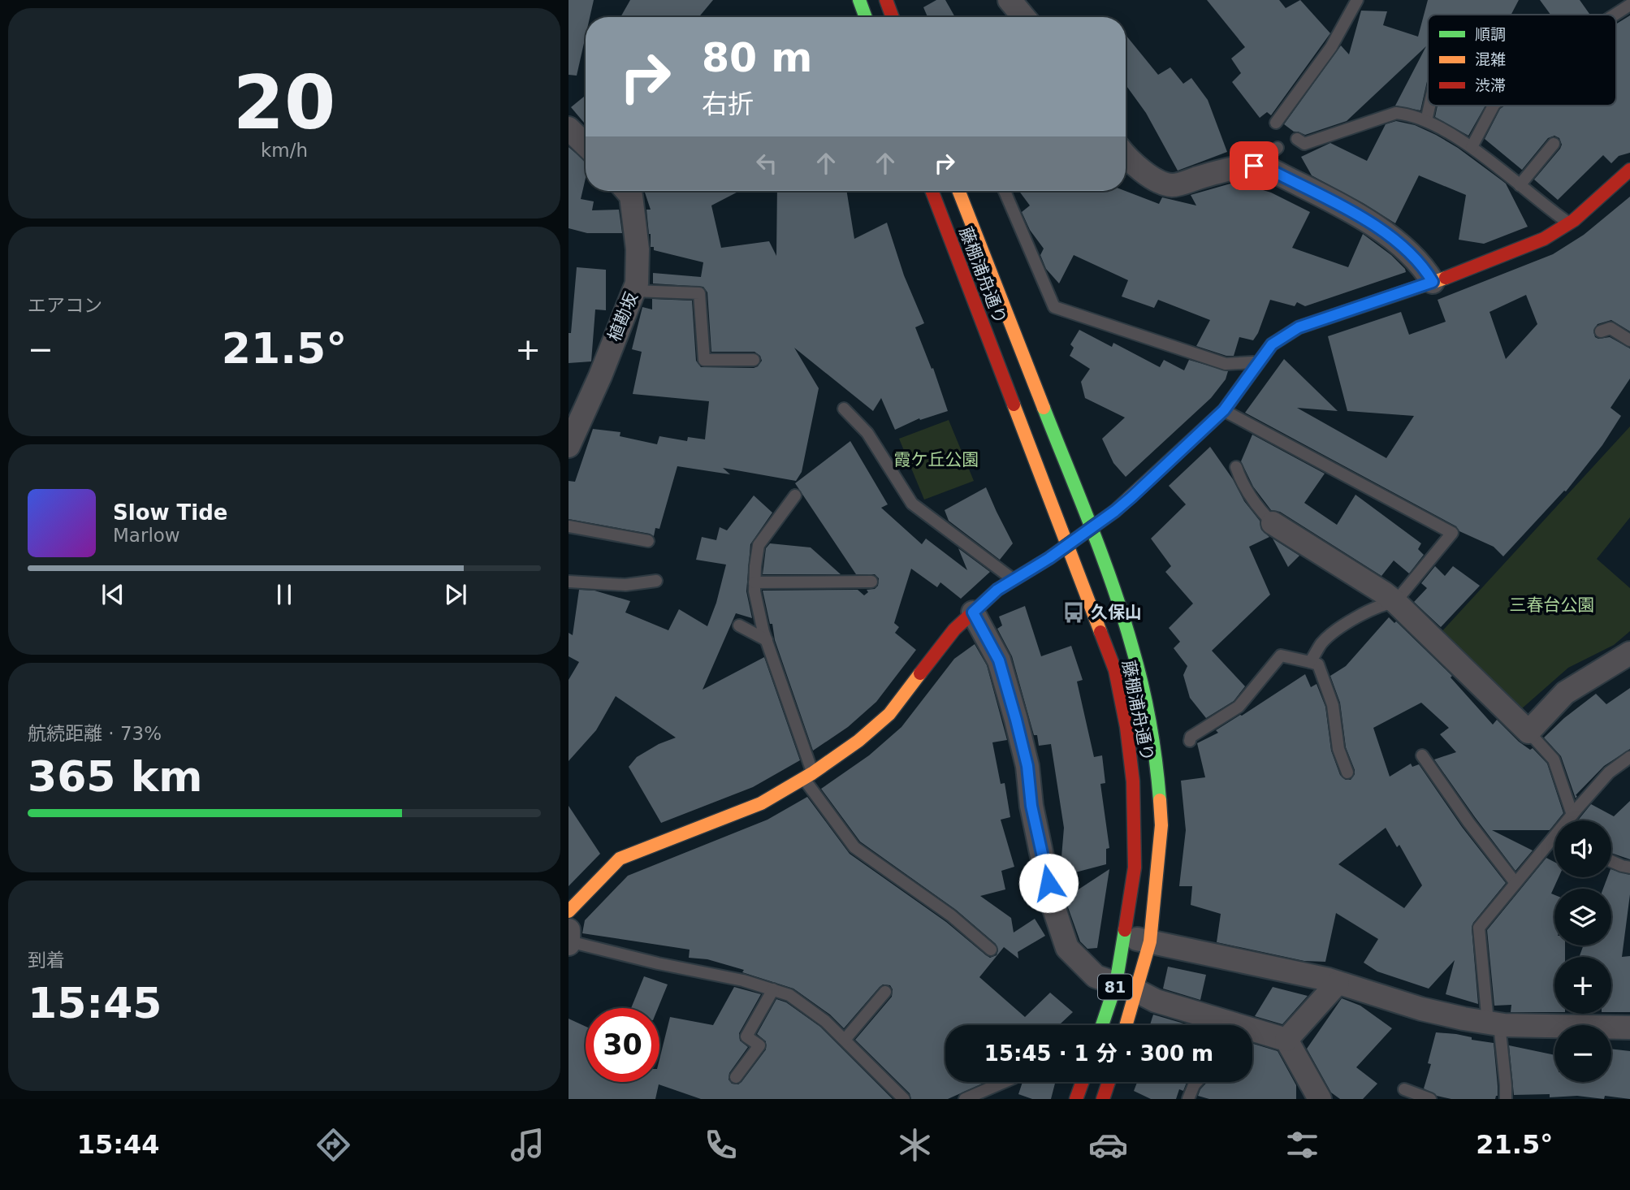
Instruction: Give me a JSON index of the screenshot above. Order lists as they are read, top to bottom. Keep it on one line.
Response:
{"streets":{"main road":["藤棚浦舟通り","81"],"street":["植勘坂"]},"parks":["霞ケ丘公園","三春台公園"],"places":{"bus stop":["久保山"]},"legend":["順調","混雑","渋滞"],"page":{"tile":[["20","km/h"],"エアコン",["航続距離 · 73%","365 km"],["到着","15:45"]],"turn":["80 m","右折"],"heat":["−","21.5°","+"],"song":["Slow Tide","Marlow"],"map_buttons":["+","−"],"limit":"30","trip":"15:45 · 1 分 · 300 m","tabs":["15:44","21.5°"]}}
